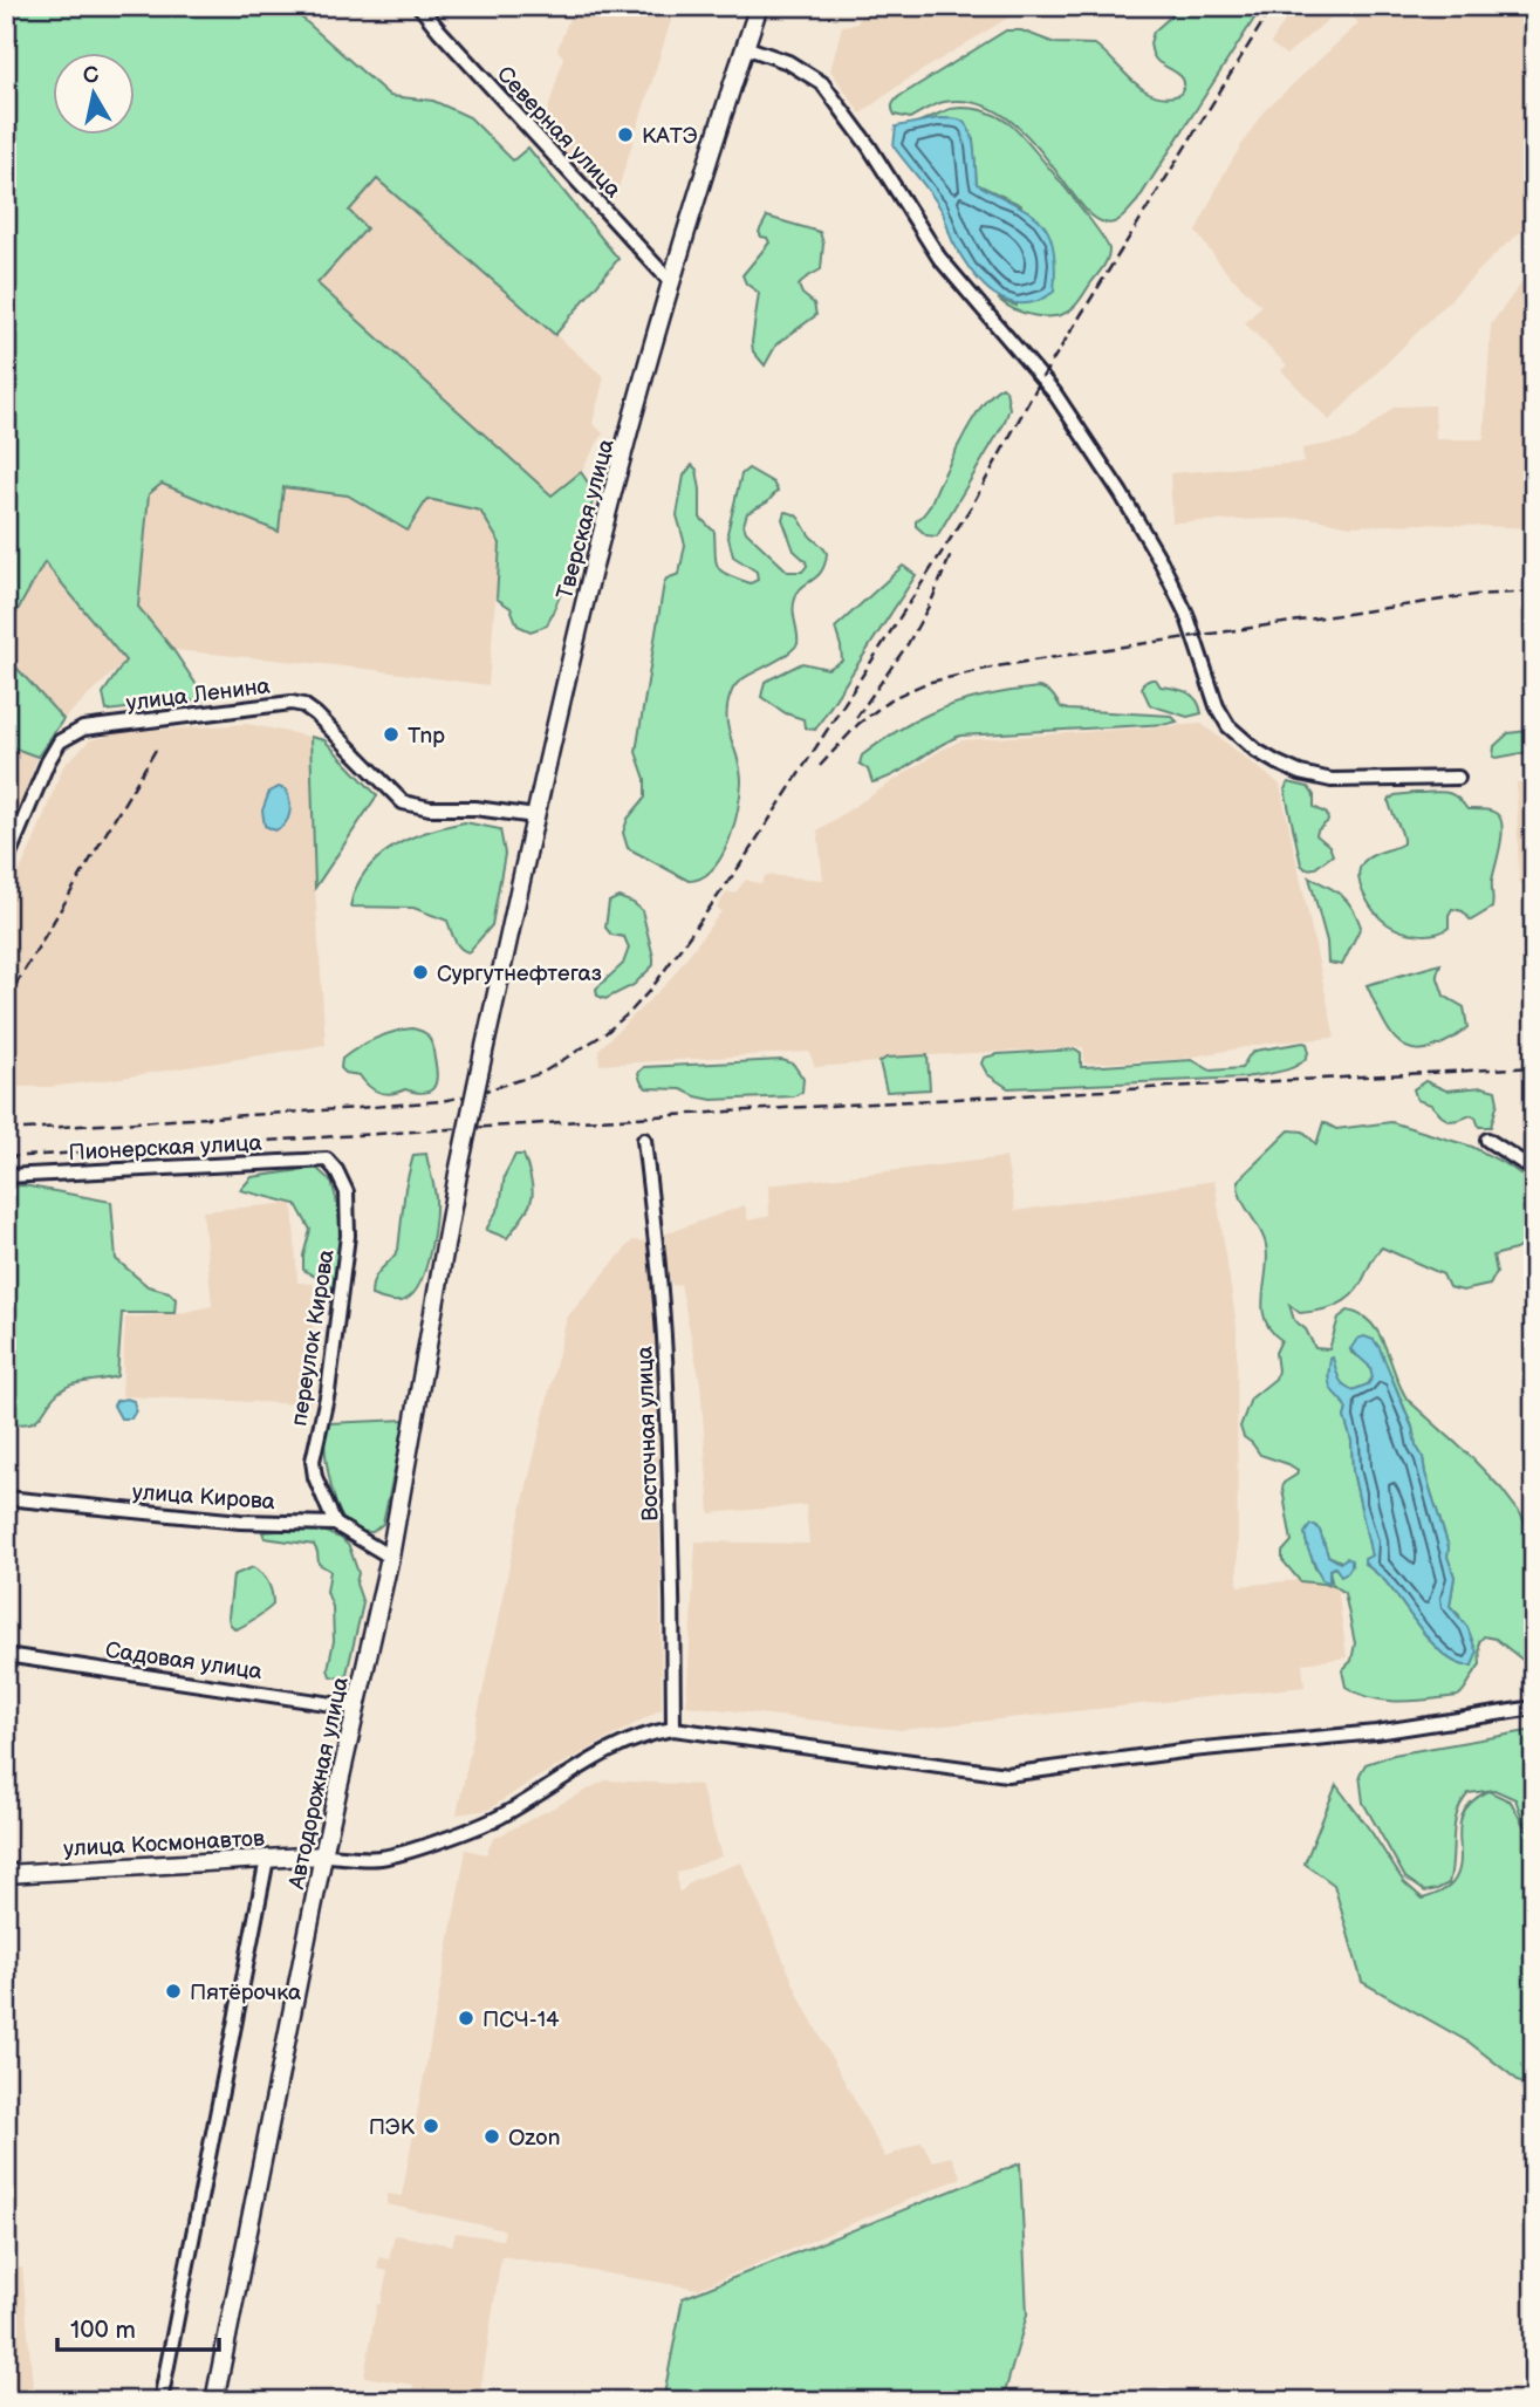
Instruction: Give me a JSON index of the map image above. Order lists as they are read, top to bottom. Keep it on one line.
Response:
{"streets":{"main road":["Тверская улица","Автодорожная улица","улица Космонавтов"],"street":["Северная улица","улица Ленина","Пионерская улица","переулок Кирова","Восточная улица","улица Кирова","Садовая улица"]},"crossings":[["Северная улица","Тверская улица"],["Тверская улица","улица Ленина"],["Тверская улица","Автодорожная улица"],["Пионерская улица","переулок Кирова"],["переулок Кирова","улица Кирова"],["улица Кирова","Автодорожная улица"],["Садовая улица","Автодорожная улица"],["Автодорожная улица","улица Космонавтов"]],"places":["КАТЭ","Tnp","Сургутнефтегаз","Пятёрочка","ПСЧ-14","ПЭК","Ozon"],"scale_bar":"100 m","north":"top"}
